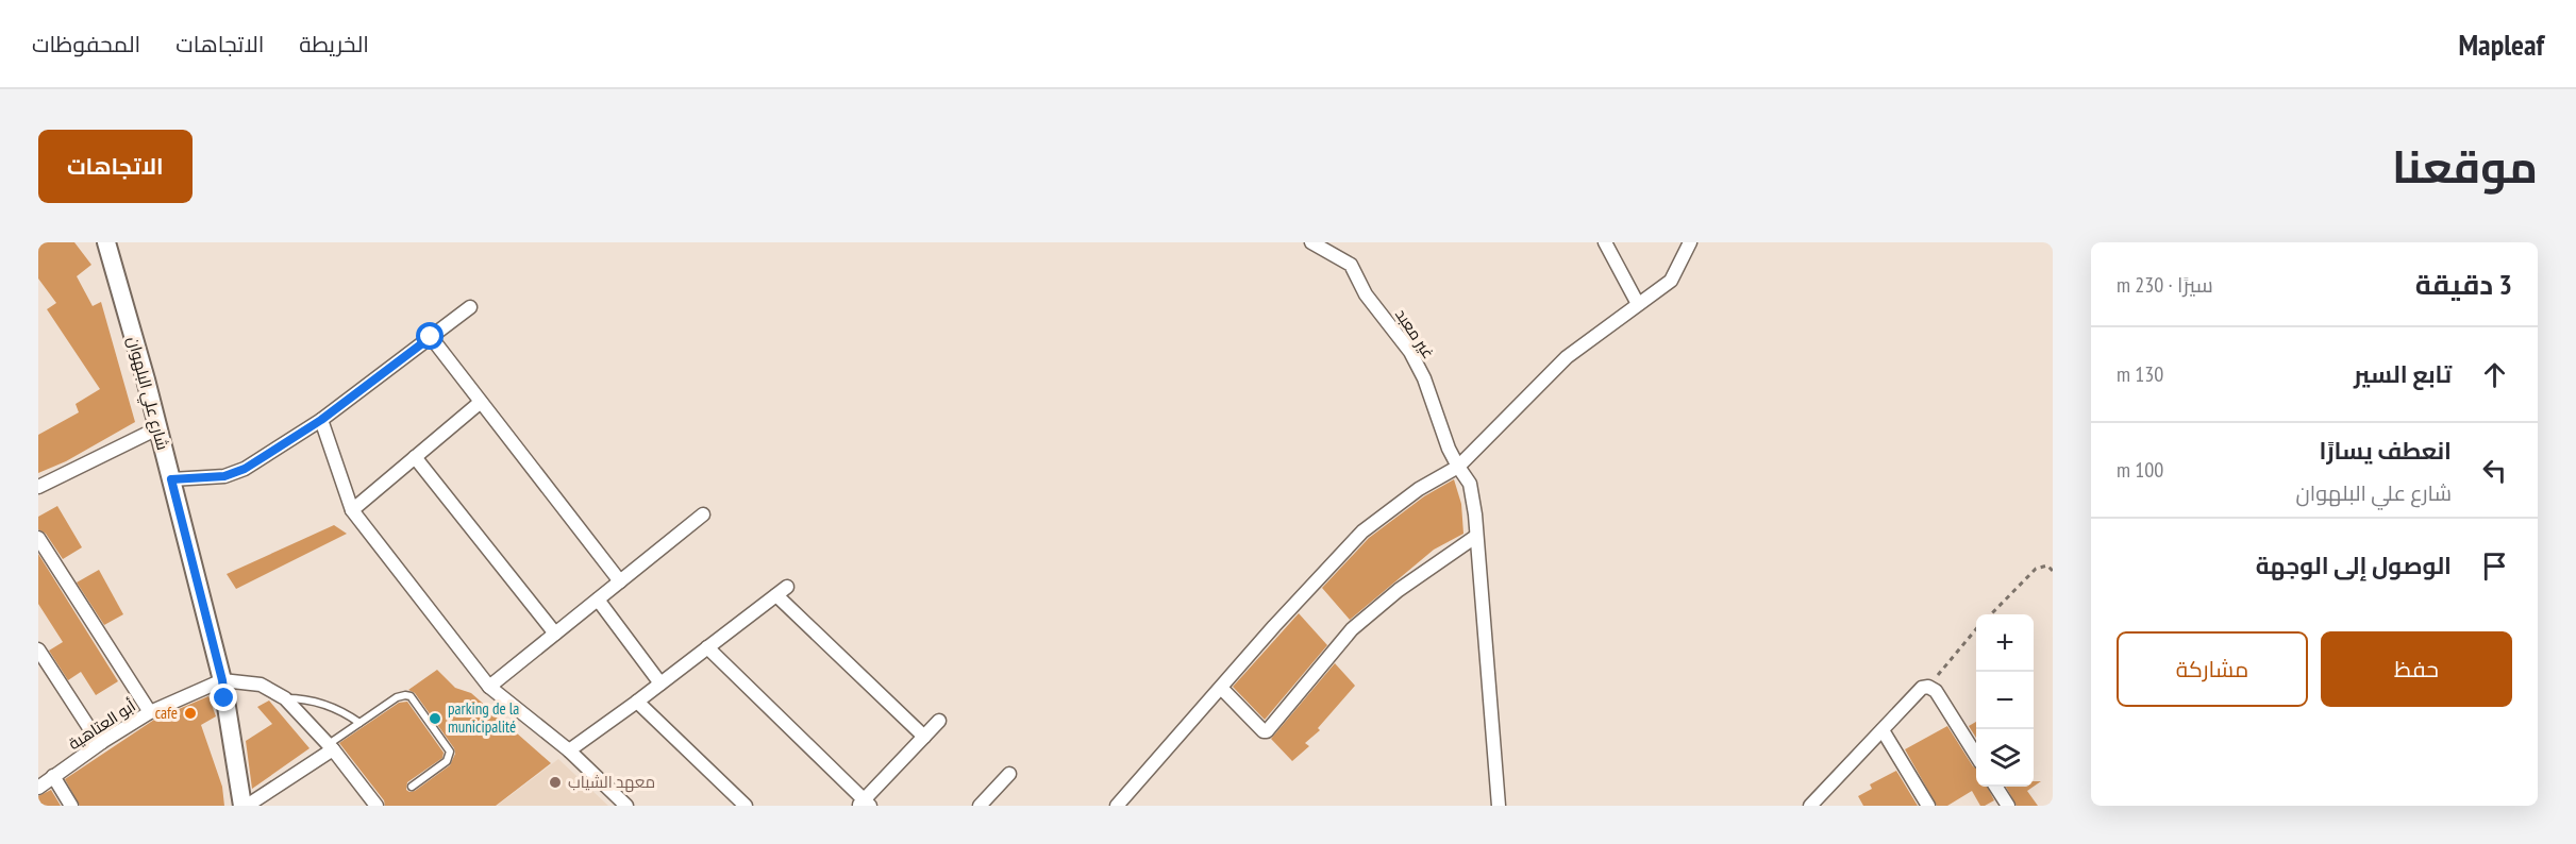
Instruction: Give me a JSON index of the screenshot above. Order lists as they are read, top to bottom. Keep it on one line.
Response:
{"streets":{"street":["غير معبد","شارع علي البلهوان","أبو العتاهية"]},"crossings":[["شارع علي البلهوان","أبو العتاهية"]],"places":["cafe","parking de la municipalité","معهد الشياب"],"page":{"header":"Mapleaf","nav":["الخريطة","الاتجاهات","المحفوظات"],"title":"موقعنا","buttons":["الاتجاهات",["حفظ","مشاركة"]],"heading":["3 دقيقة","سيرًا · 230 m"],"list":[["تابع السير","130 m"],["انعطف يسارًا","شارع علي البلهوان","100 m"],"الوصول إلى الوجهة"],"map_buttons":["+","−"]}}
